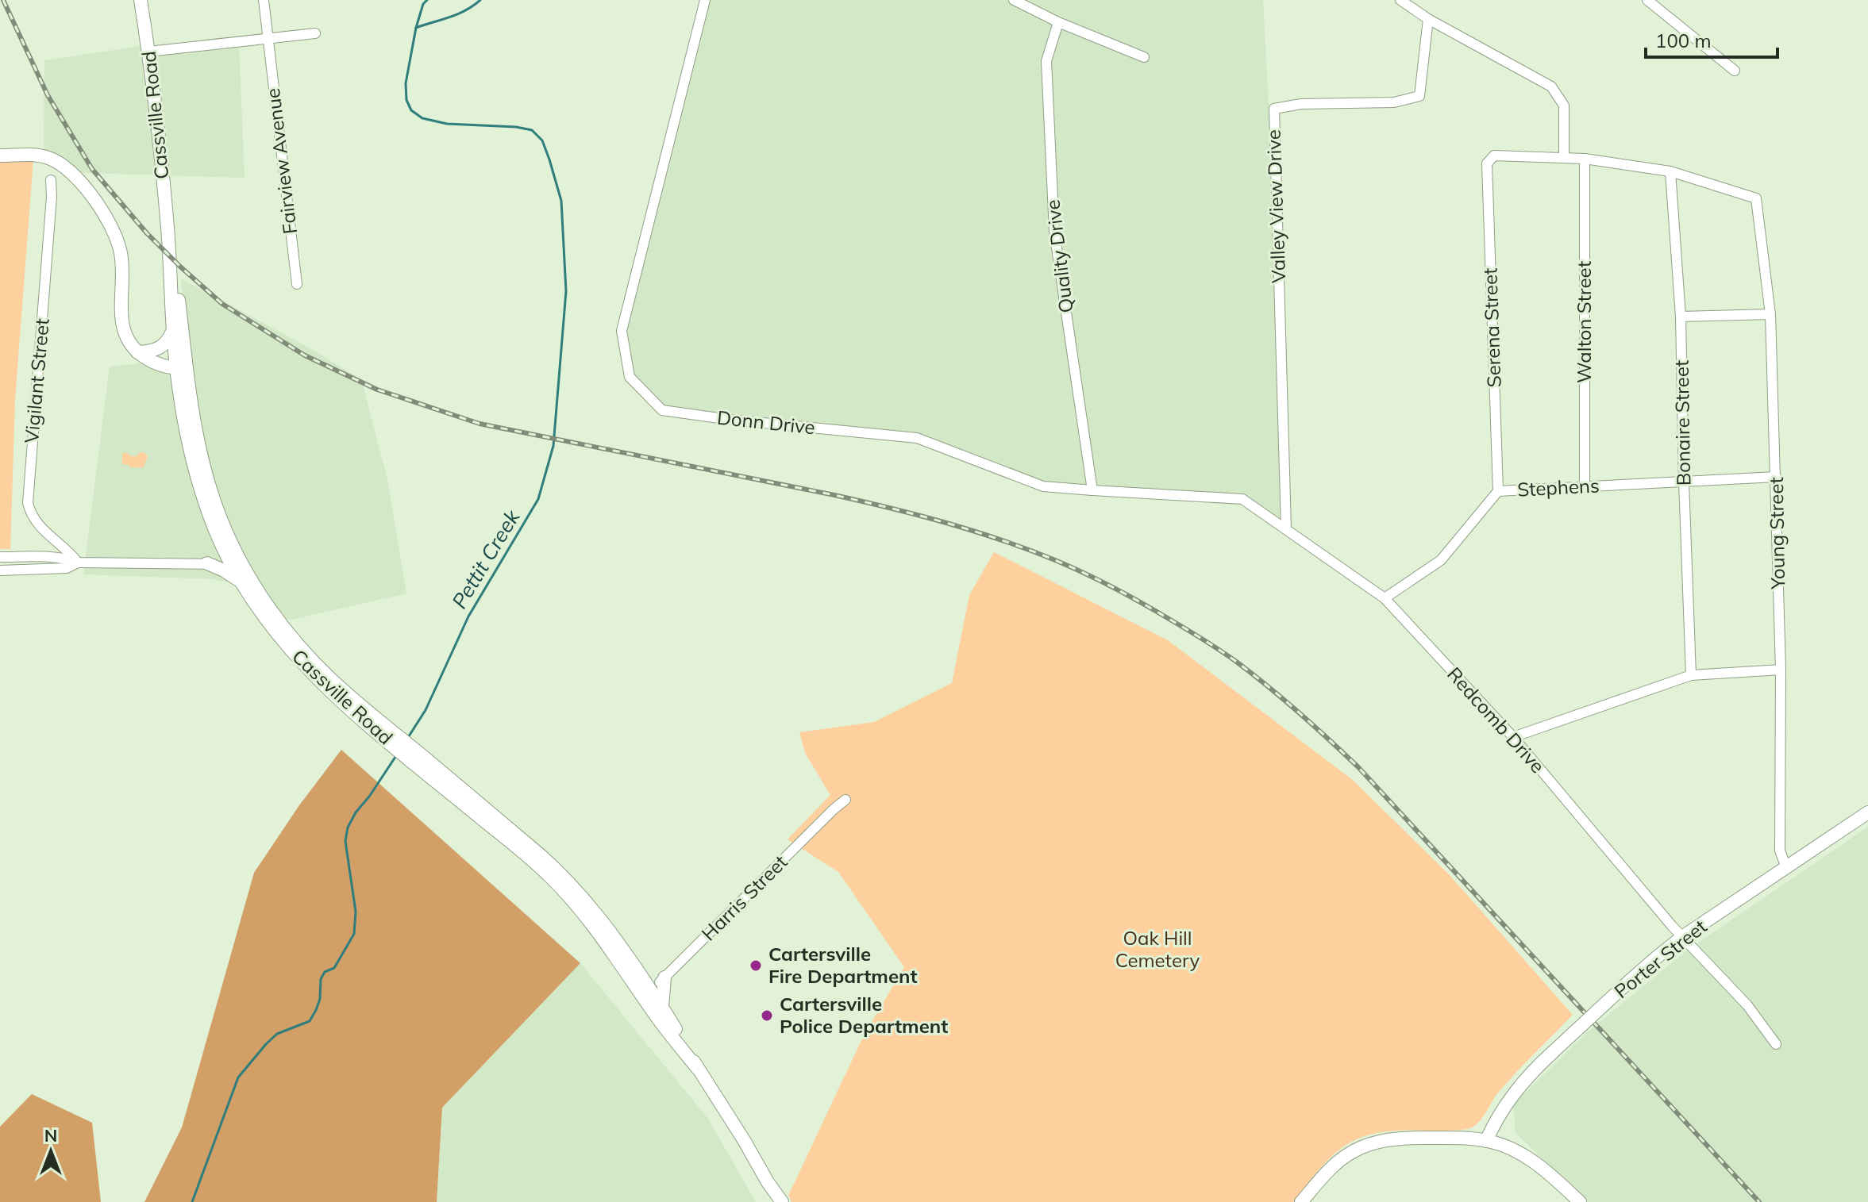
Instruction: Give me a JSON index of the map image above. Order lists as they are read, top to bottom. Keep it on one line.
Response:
{"streets":{"main road":["Cassville Road","Porter Street"],"street":["Fairview Avenue","Valley View Drive","Quality Drive","Walton Street","Serena Street","Vigilant Street","Donn Drive","Bonaire Street","Stephens","Young Street","Redcomb Drive","Harris Street"]},"crossings":[["Cassville Road","Harris Street"],["Valley View Drive","Donn Drive"],["Valley View Drive","Redcomb Drive"],["Quality Drive","Donn Drive"],["Walton Street","Stephens"],["Serena Street","Stephens"],["Donn Drive","Redcomb Drive"],["Bonaire Street","Stephens"],["Bonaire Street","Young Street"],["Stephens","Young Street"],["Stephens","Redcomb Drive"],["Young Street","Porter Street"],["Redcomb Drive","Porter Street"]],"water":["Pettit Creek"],"parks":["Oak Hill Cemetery"],"places":["Cartersville Fire Department","Cartersville Police Department"],"scale_bar":"100 m","north":"top"}
